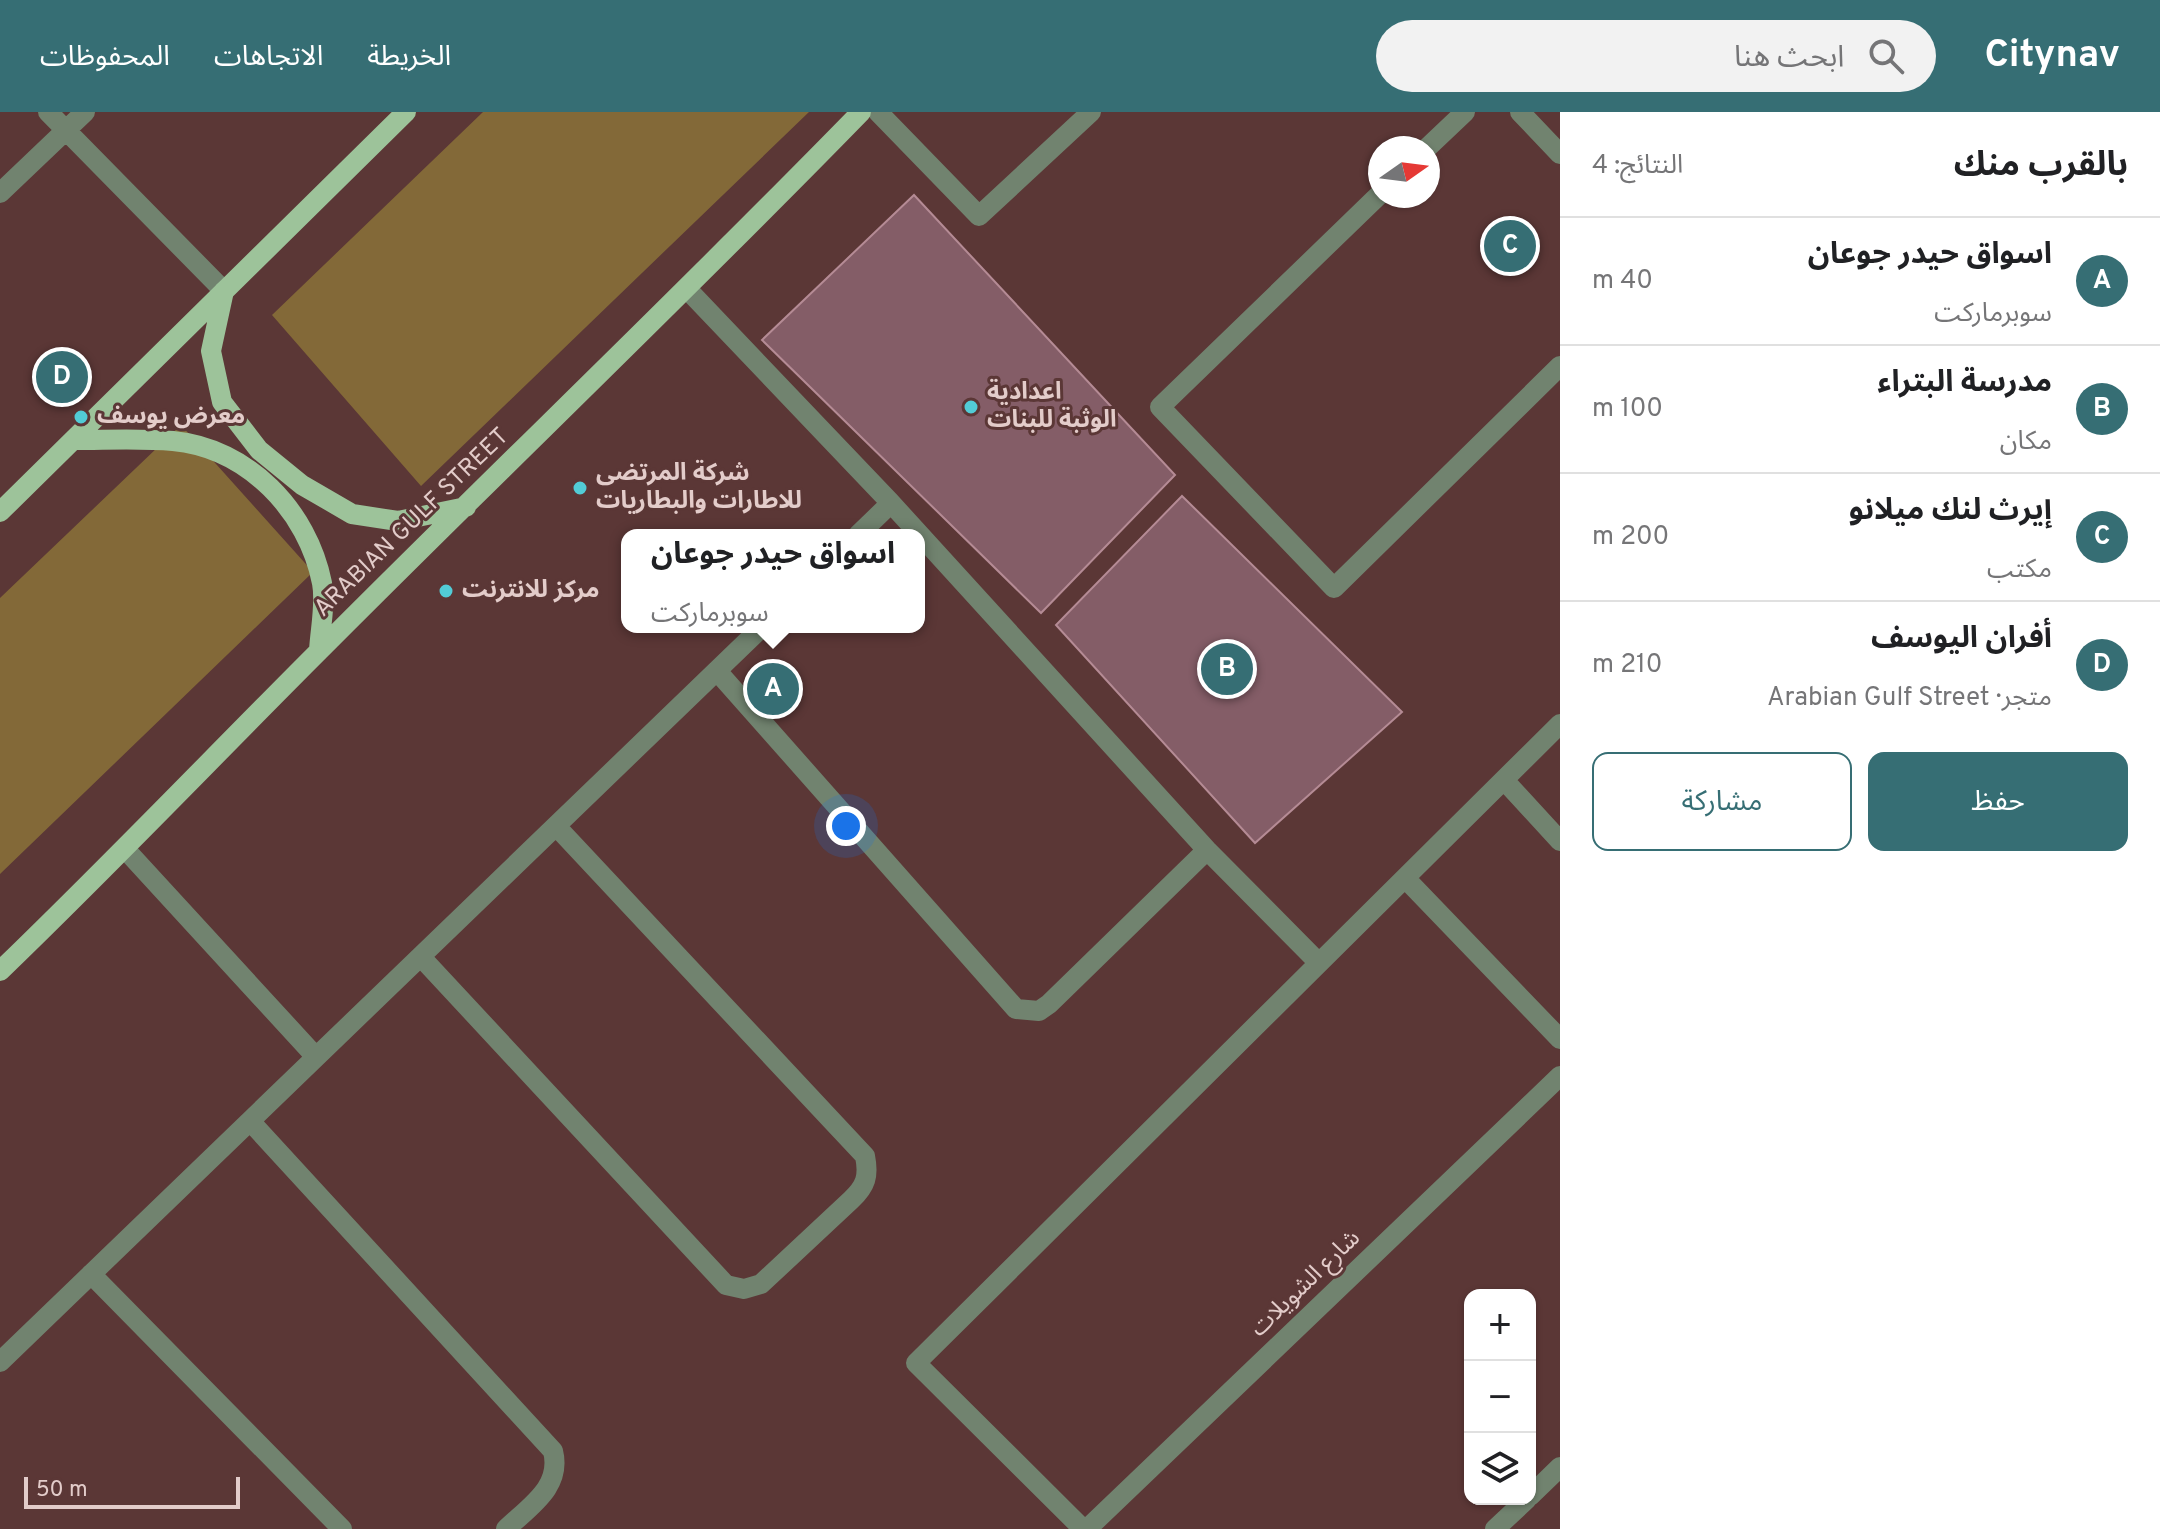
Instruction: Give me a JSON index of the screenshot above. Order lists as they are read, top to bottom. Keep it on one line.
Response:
{"streets":{"main road":["ARABIAN GULF STREET"],"street":["شارع الشويلات"]},"places":["اعدادية الوثبة للبنات","معرض يوسف","شركة المرتضى للاطارات والبطاريات","مركز للانترنت"],"scale_bar":"50 m","north":"right","page":{"header":"Citynav","search":"ابحث هنا","nav":["الخريطة","الاتجاهات","المحفوظات"],"heading":["بالقرب منك","النتائج: 4"],"list":[{"mark":"A","name":"اسواق حيدر جوعان","note":"سوبرماركت","value":"40 m"},{"mark":"B","name":"مدرسة البتراء","note":"مكان","value":"100 m"},{"mark":"C","name":"إيرث لنك ميلانو","note":"مكتب","value":"200 m"},{"mark":"D","name":"أفران اليوسف","note":"متجر · Arabian Gulf Street","value":"210 m"}],"pins":["C","D","B","A"],"popup":["اسواق حيدر جوعان","سوبرماركت"],"buttons":["حفظ","مشاركة"],"map_buttons":["+","−"],"scale":"50 m"}}
